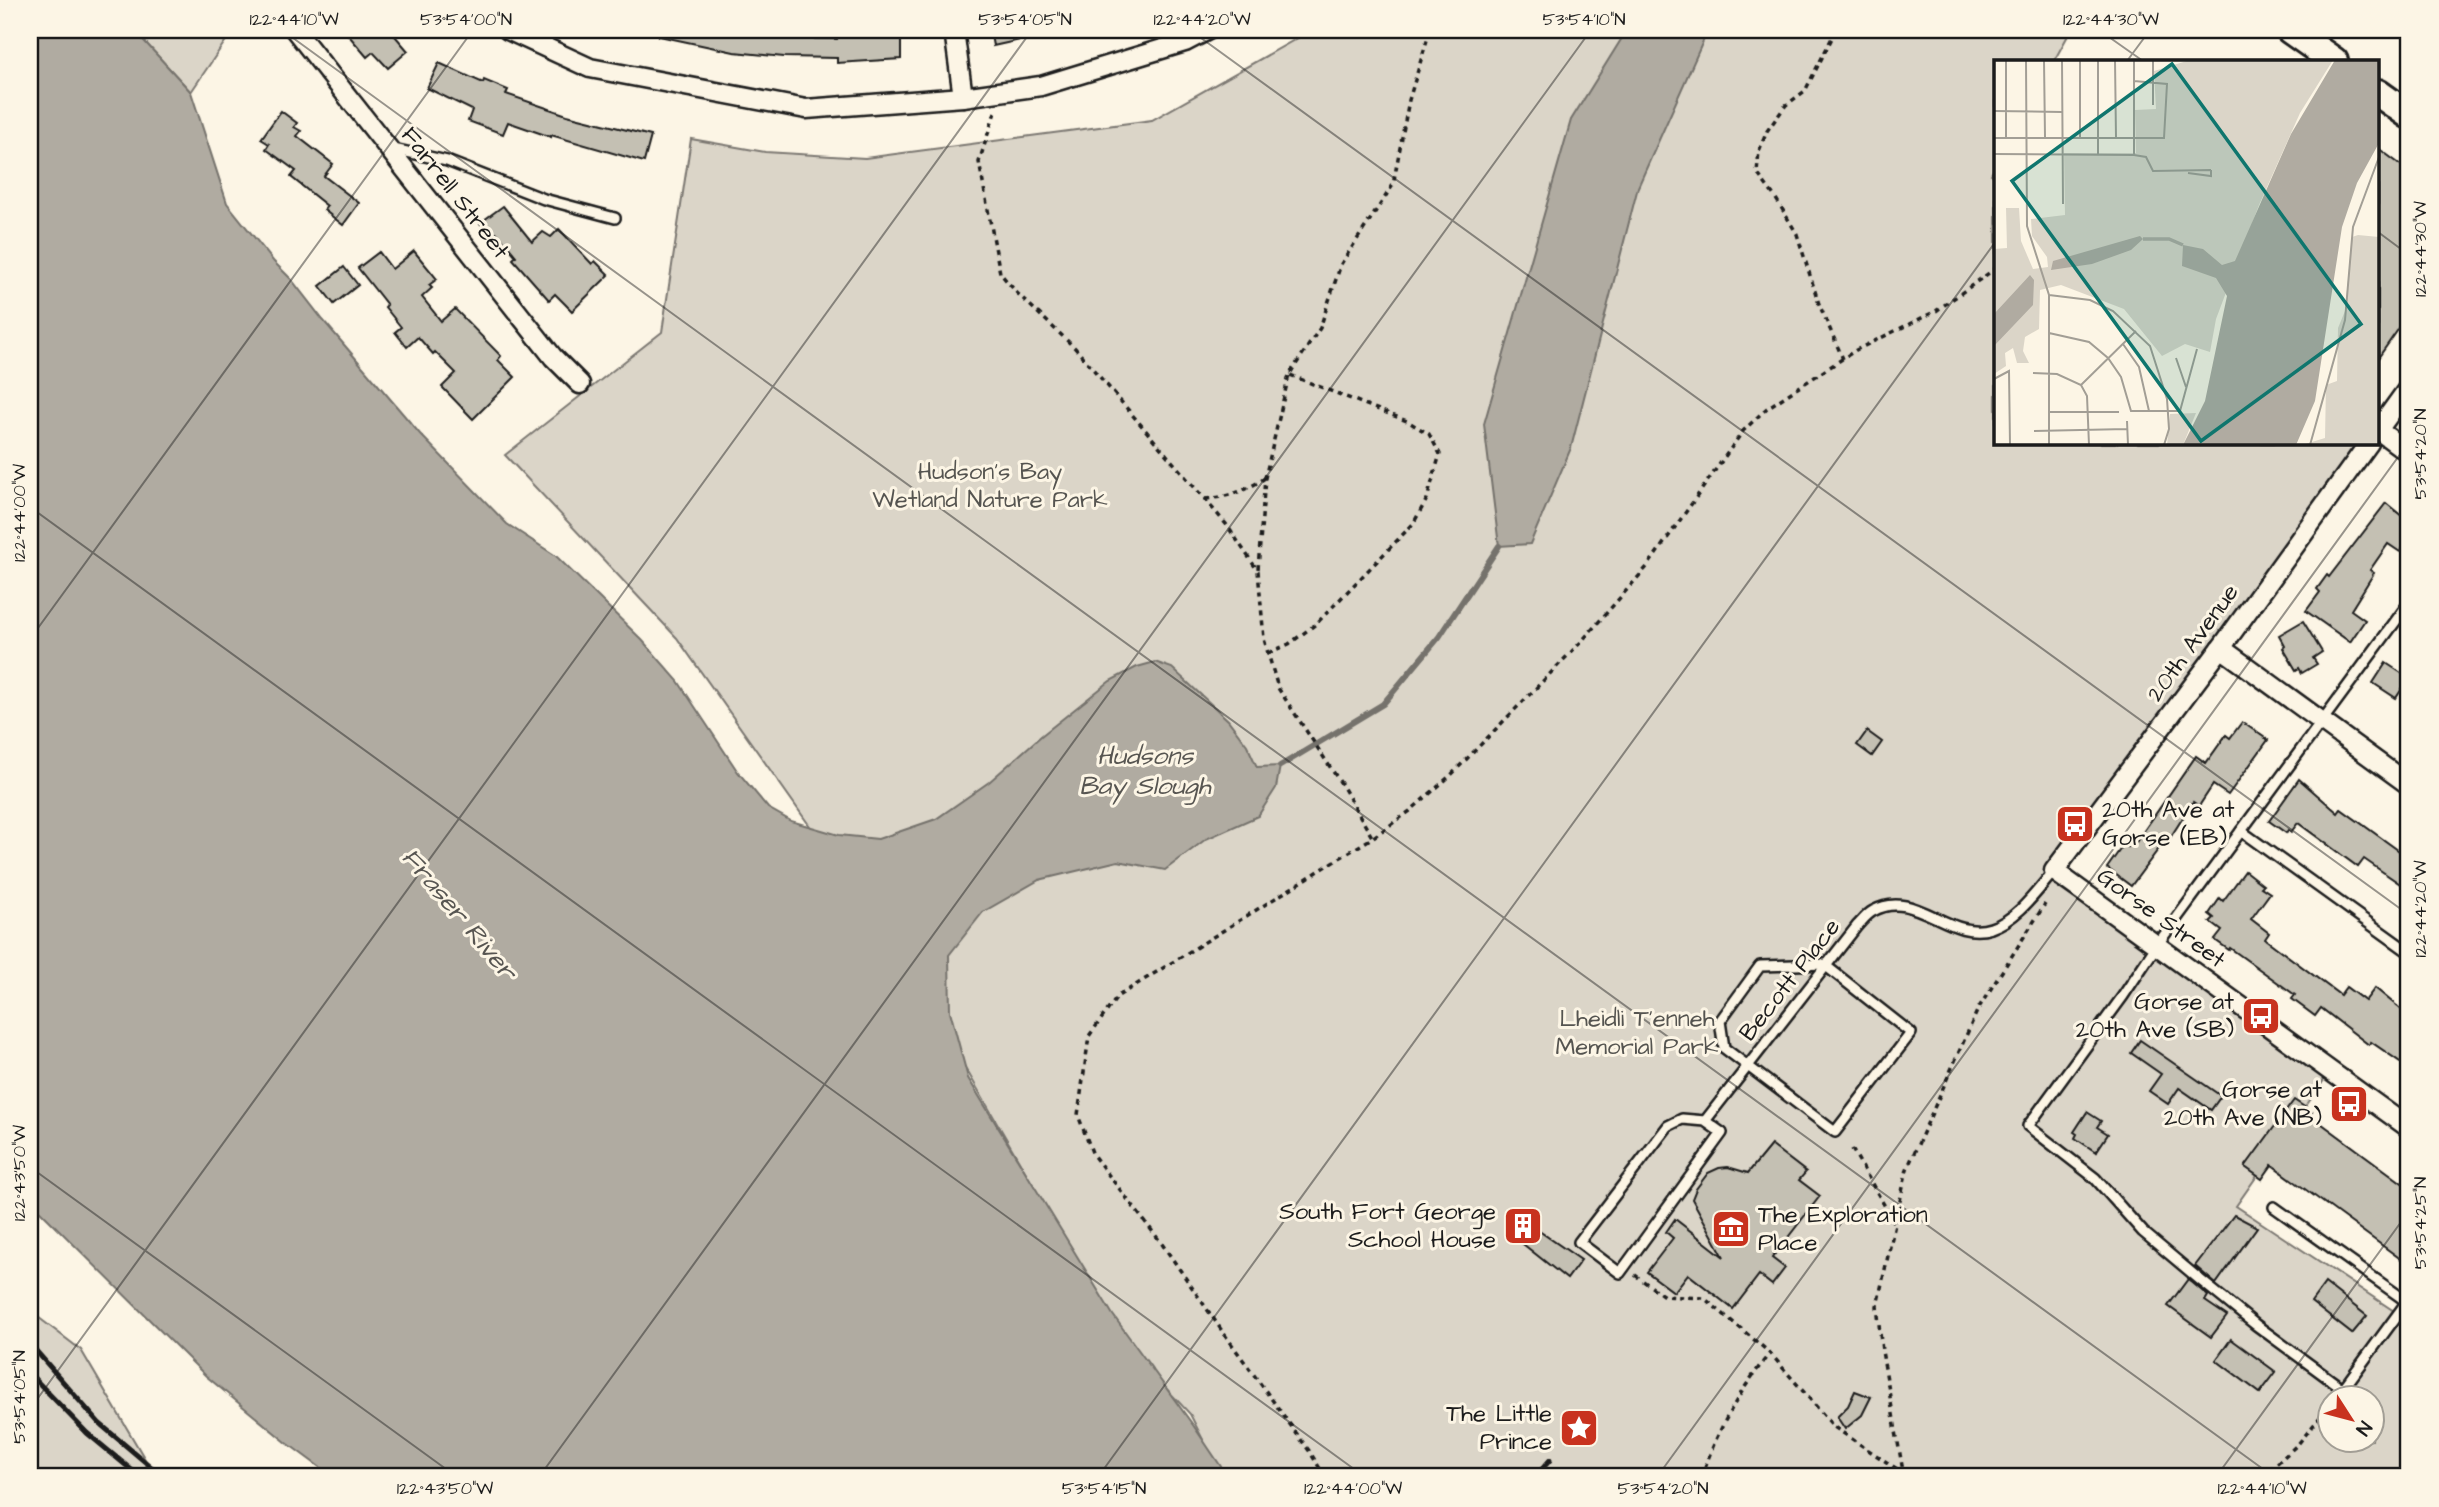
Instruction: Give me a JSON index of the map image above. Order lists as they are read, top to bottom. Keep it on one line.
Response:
{"streets":{"street":["Farrell Street","20th Avenue","Gorse Street"],"lane":["Becott Place"]},"crossings":[["20th Avenue","Gorse Street"],["20th Avenue","Becott Place"],["Gorse Street","Becott Place"]],"water":["Hudsons Bay Slough","Fraser River"],"parks":["Hudson's Bay Wetland Nature Park","Lheidli T'enneh Memorial Park"],"places":{"bus stop":["20th Ave at Gorse (EB)","Gorse at 20th Ave (SB)","Gorse at 20th Ave (NB)"],"building":["South Fort George School House"],"museum":["The Exploration Place"],"place":["The Little Prince"]},"north":"bottom right","coordinates":["122°44'10\"W","53°54'00\"N","53°54'05\"N","122°44'20\"W","53°54'10\"N","122°44'30\"W","53°54'20\"N","122°44'00\"W","122°43'50\"W","53°54'25\"N","53°54'15\"N"]}
